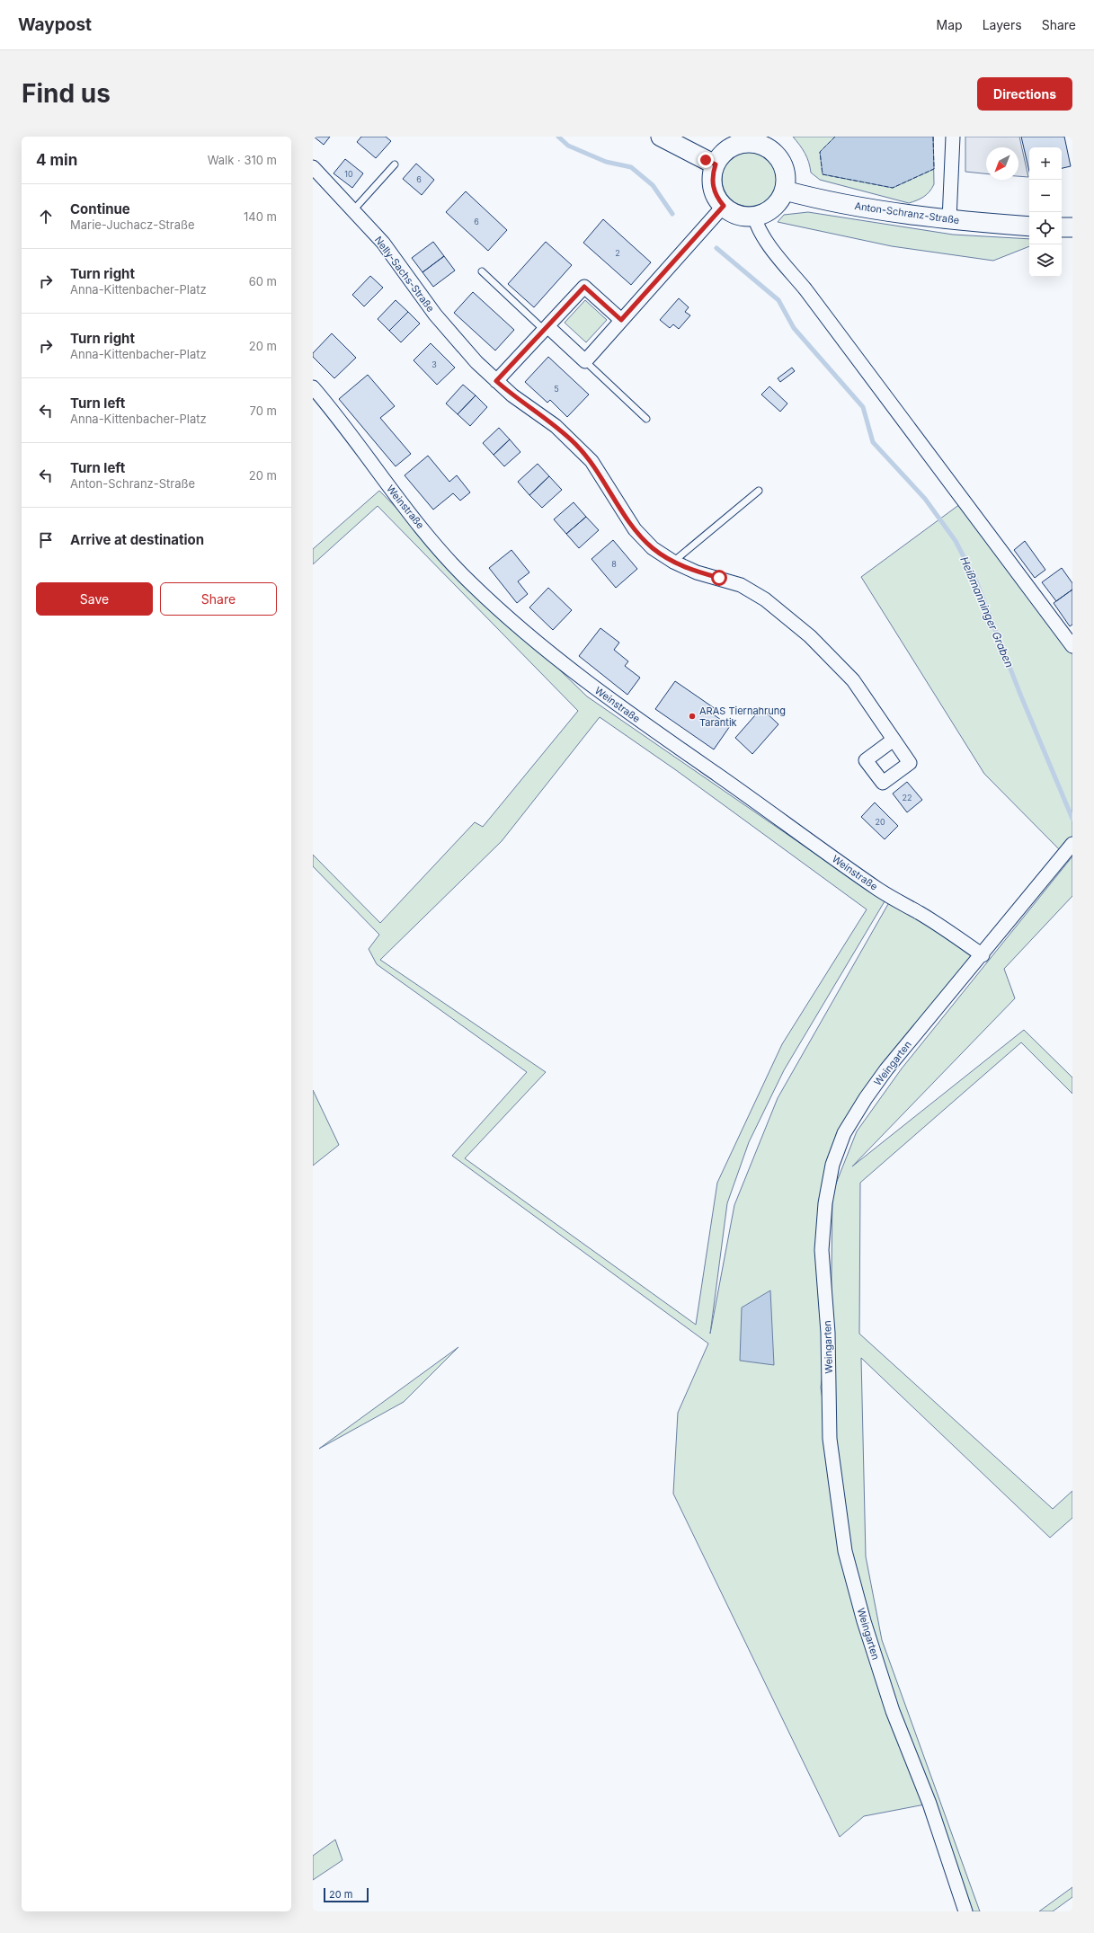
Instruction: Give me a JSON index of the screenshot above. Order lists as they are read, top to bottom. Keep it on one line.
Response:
{"streets":{"main road":["Anton-Schranz-Straße"],"street":["Nelly-Sachs-Straße","Weinstraße","Weingarten"]},"crossings":[["Weinstraße","Weingarten"]],"water":["Heißmanninger Graben"],"places":["ARAS Tiernahrung Tarantik"],"house_numbers":["10","6","6","2","3","5","8","22","20"],"scale_bar":"20 m","north":"bottom left","page":{"header":"Waypost","nav":["Map","Layers","Share"],"buttons":["Directions",["Save","Share"]],"title":"Find us","heading":["4 min","Walk · 310 m"],"map_buttons":["+","−"],"list":[["Continue","Marie-Juchacz-Straße","140 m"],["Turn right","Anna-Kittenbacher-Platz","60 m"],["Turn right","Anna-Kittenbacher-Platz","20 m"],["Turn left","Anna-Kittenbacher-Platz","70 m"],["Turn left","Anton-Schranz-Straße","20 m"],"Arrive at destination"],"scale":"20 m"}}
